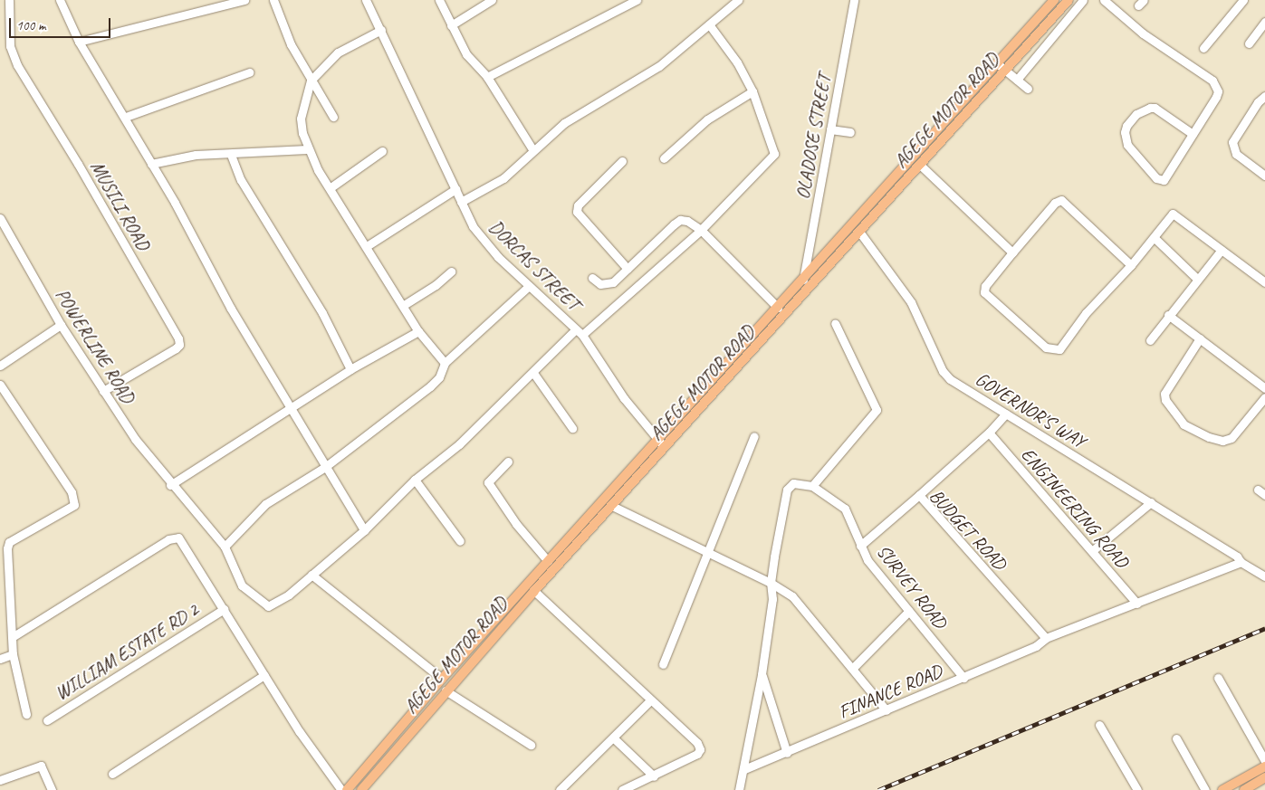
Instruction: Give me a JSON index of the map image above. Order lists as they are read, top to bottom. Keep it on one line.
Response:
{"streets":{"main road":["AGEGE MOTOR ROAD"],"street":["OLADOSE STREET","MUSILI ROAD","DORCAS STREET","POWERLINE ROAD","GOVERNOR'S WAY","ENGINEERING ROAD","BUDGET ROAD","SURVEY ROAD","WILLIAM ESTATE RD 2","FINANCE ROAD"]},"crossings":[["AGEGE MOTOR ROAD","OLADOSE STREET"],["AGEGE MOTOR ROAD","DORCAS STREET"],["AGEGE MOTOR ROAD","GOVERNOR'S WAY"],["MUSILI ROAD","POWERLINE ROAD"],["GOVERNOR'S WAY","FINANCE ROAD"],["ENGINEERING ROAD","FINANCE ROAD"],["BUDGET ROAD","SURVEY ROAD"],["BUDGET ROAD","FINANCE ROAD"],["SURVEY ROAD","FINANCE ROAD"]],"scale_bar":"100 m"}
